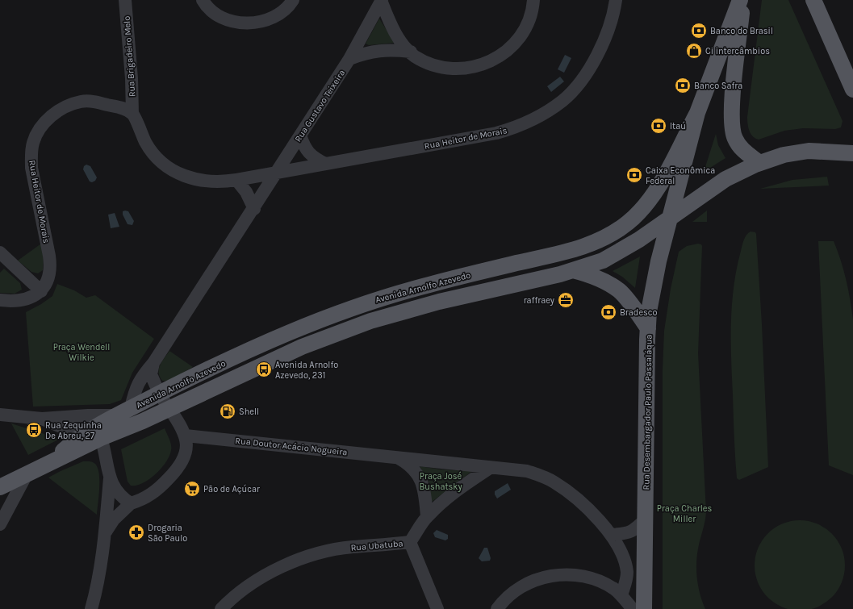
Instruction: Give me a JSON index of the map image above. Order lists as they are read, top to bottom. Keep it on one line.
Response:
{"streets":{"main road":["Avenida Arnolfo Azevedo","Rua Desembargador Paulo Passaláqua"],"street":["Rua Brigadeiro Melo","Rua Gustavo Teixeira","Rua Heitor de Morais","Rua Doutor Acácio Nogueira","Rua Ubatuba"]},"crossings":[["Rua Brigadeiro Melo","Rua Heitor de Morais"],["Rua Gustavo Teixeira","Rua Heitor de Morais"],["Rua Gustavo Teixeira","Avenida Arnolfo Azevedo"],["Avenida Arnolfo Azevedo","Rua Desembargador Paulo Passaláqua"],["Avenida Arnolfo Azevedo","Rua Doutor Acácio Nogueira"],["Rua Doutor Acácio Nogueira","Rua Ubatuba"]],"parks":["Praça Wendell Wilkie","Praça José Bushatsky","Praça Charles Miller"],"places":{"bank":["Banco do Brasil","Banco Safra","Itaú","Caixa Econômica Federal","Bradesco"],"shop":["Ci intercâmbios"],"office":["raffraey"],"bus stop":["Avenida Arnolfo Azevedo, 231","Rua Zequinha De Abreu, 27"],"fuel station":["Shell"],"supermarket":["Pão de Açúcar"],"pharmacy":["Drogaria São Paulo"]}}
